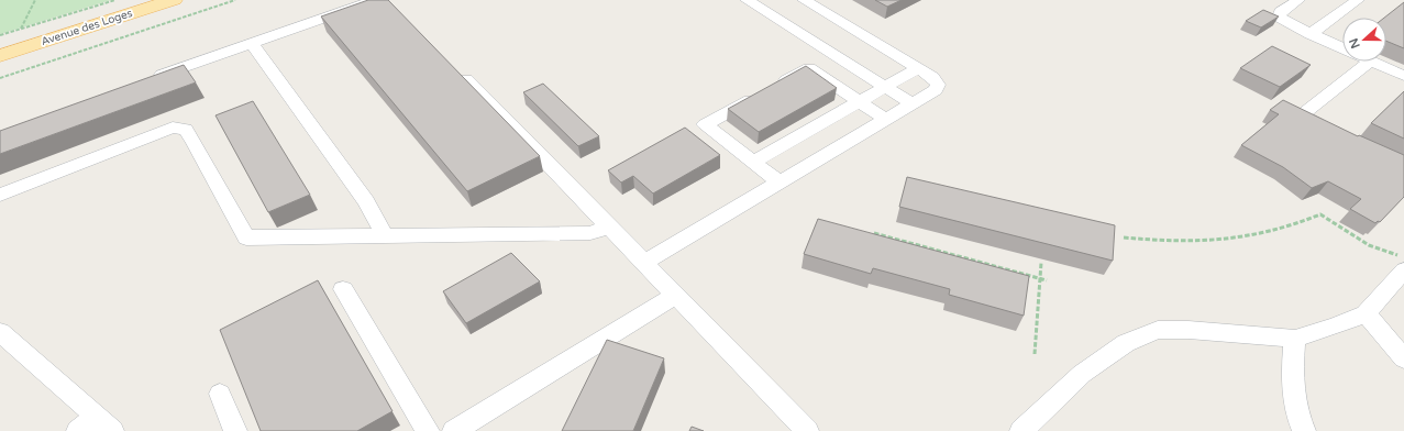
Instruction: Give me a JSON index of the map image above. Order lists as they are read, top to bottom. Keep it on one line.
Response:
{"streets":{"main road":["Avenue des Loges"]},"north":"left"}
